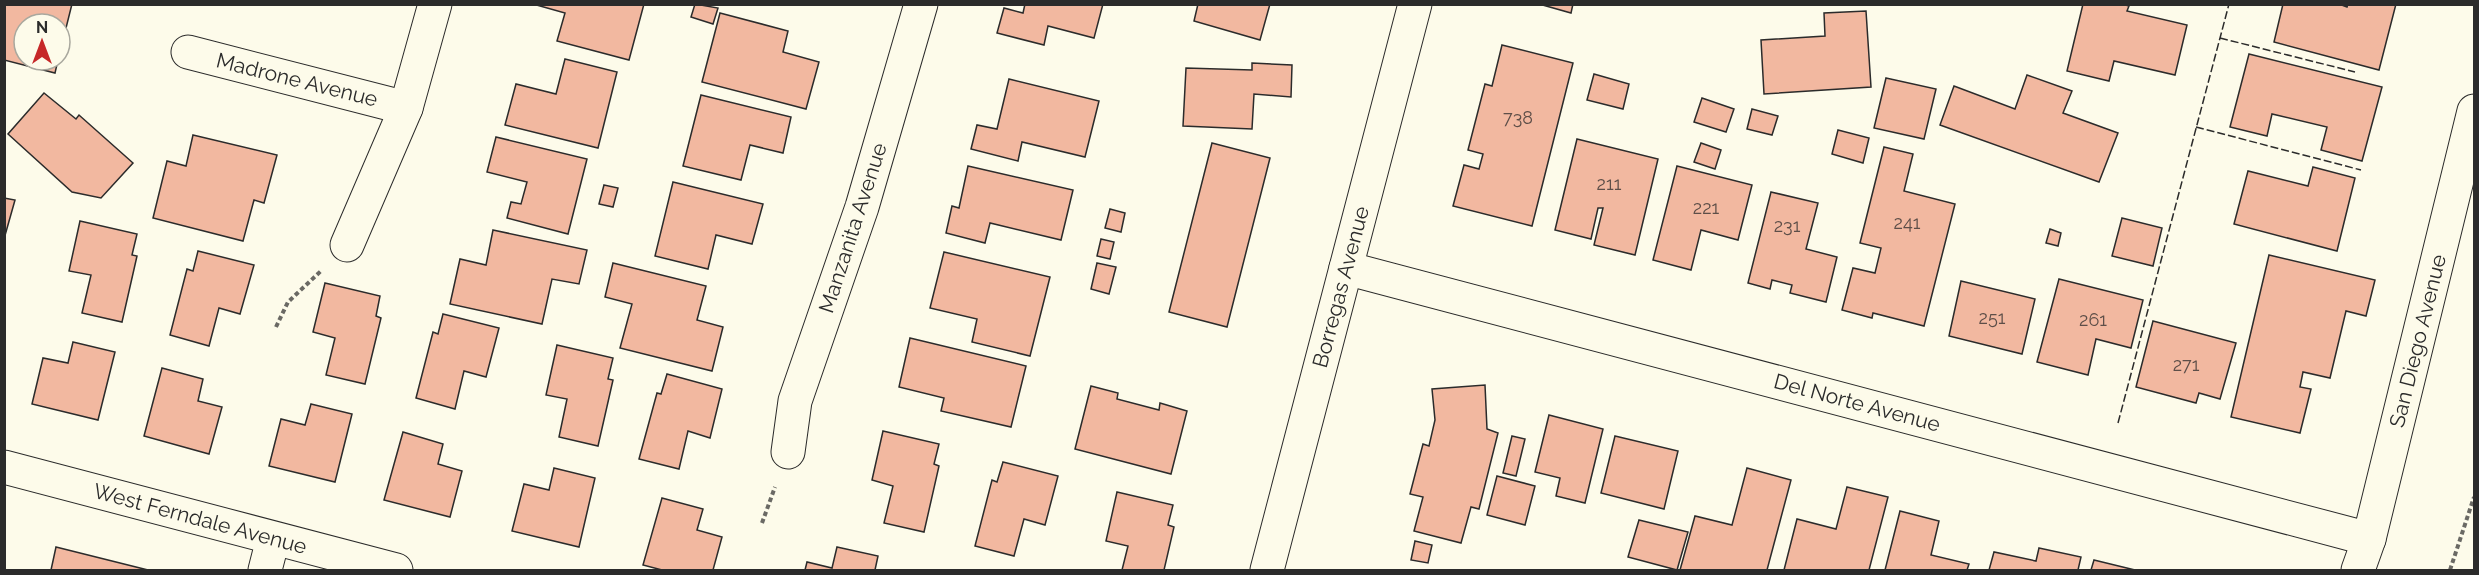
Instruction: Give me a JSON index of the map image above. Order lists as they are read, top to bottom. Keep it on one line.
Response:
{"streets":{"street":["Madrone Avenue","Manzanita Avenue","Borregas Avenue","San Diego Avenue","Del Norte Avenue","West Ferndale Avenue"]},"crossings":[["Borregas Avenue","Del Norte Avenue"],["San Diego Avenue","Del Norte Avenue"]],"house_numbers":["738","211","221","241","231","251","261","271"],"north":"top"}
